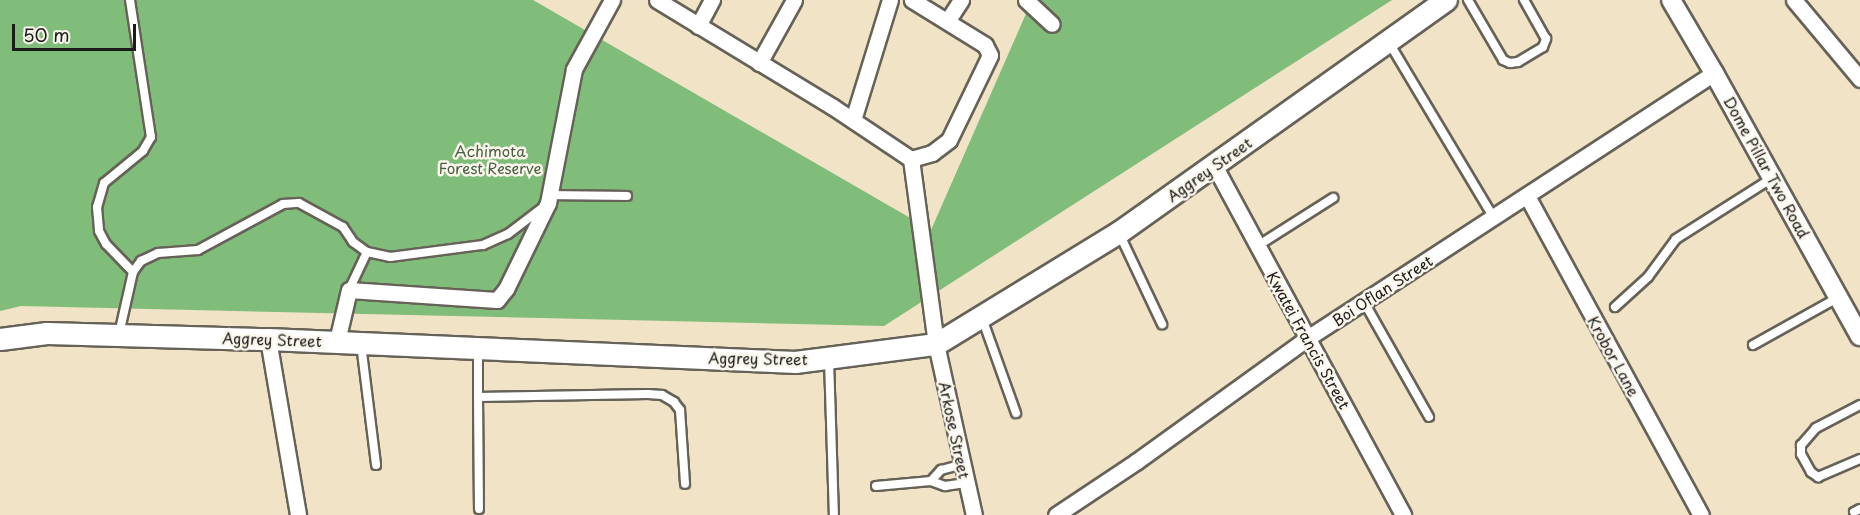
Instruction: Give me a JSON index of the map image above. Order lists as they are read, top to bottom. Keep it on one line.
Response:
{"streets":{"main road":["Aggrey Street"],"street":["Dome Pillar Two Road","Boi Oflan Street","Kwatei Francis Street","Krobor Lane","Arkose Street"]},"crossings":[["Dome Pillar Two Road","Boi Oflan Street"],["Aggrey Street","Kwatei Francis Street"],["Aggrey Street","Arkose Street"],["Boi Oflan Street","Kwatei Francis Street"],["Boi Oflan Street","Krobor Lane"]],"parks":["Achimota Forest Reserve"],"scale_bar":"50 m"}
